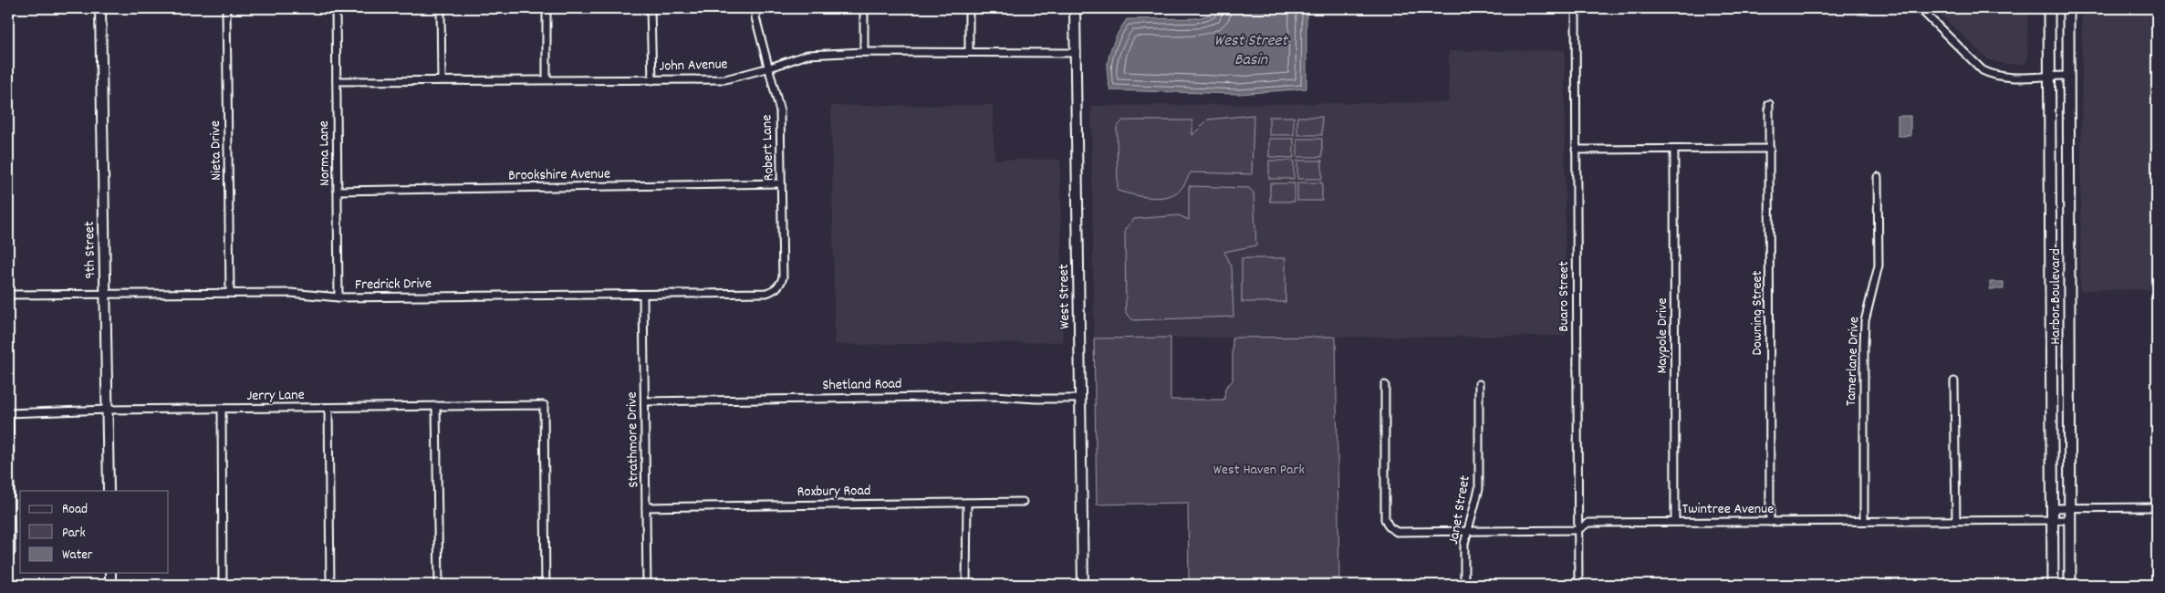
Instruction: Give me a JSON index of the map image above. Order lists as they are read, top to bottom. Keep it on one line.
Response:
{"streets":{"main road":["9th Street","West Street","Harbor Boulevard"],"street":["John Avenue","Robert Lane","Nieta Drive","Norma Lane","Brookshire Avenue","Fredrick Drive","Buaro Street","Downing Street","Maypole Drive","Tamerlane Drive","Shetland Road","Jerry Lane","Strathmore Drive","Roxbury Road","Twintree Avenue","Janet Street"]},"crossings":[["John Avenue","Robert Lane"],["John Avenue","Norma Lane"],["John Avenue","West Street"],["Robert Lane","Brookshire Avenue"],["Robert Lane","Fredrick Drive"],["Nieta Drive","Fredrick Drive"],["Norma Lane","Brookshire Avenue"],["Norma Lane","Fredrick Drive"],["9th Street","Fredrick Drive"],["9th Street","Jerry Lane"],["Fredrick Drive","Strathmore Drive"],["West Street","Shetland Road"],["Buaro Street","Twintree Avenue"],["Harbor Boulevard","Twintree Avenue"],["Downing Street","Twintree Avenue"],["Maypole Drive","Twintree Avenue"],["Tamerlane Drive","Twintree Avenue"],["Shetland Road","Strathmore Drive"],["Strathmore Drive","Roxbury Road"],["Twintree Avenue","Janet Street"]],"water":["West Street Basin"],"parks":["West Haven Park"],"legend":["Road","Park","Water"]}
